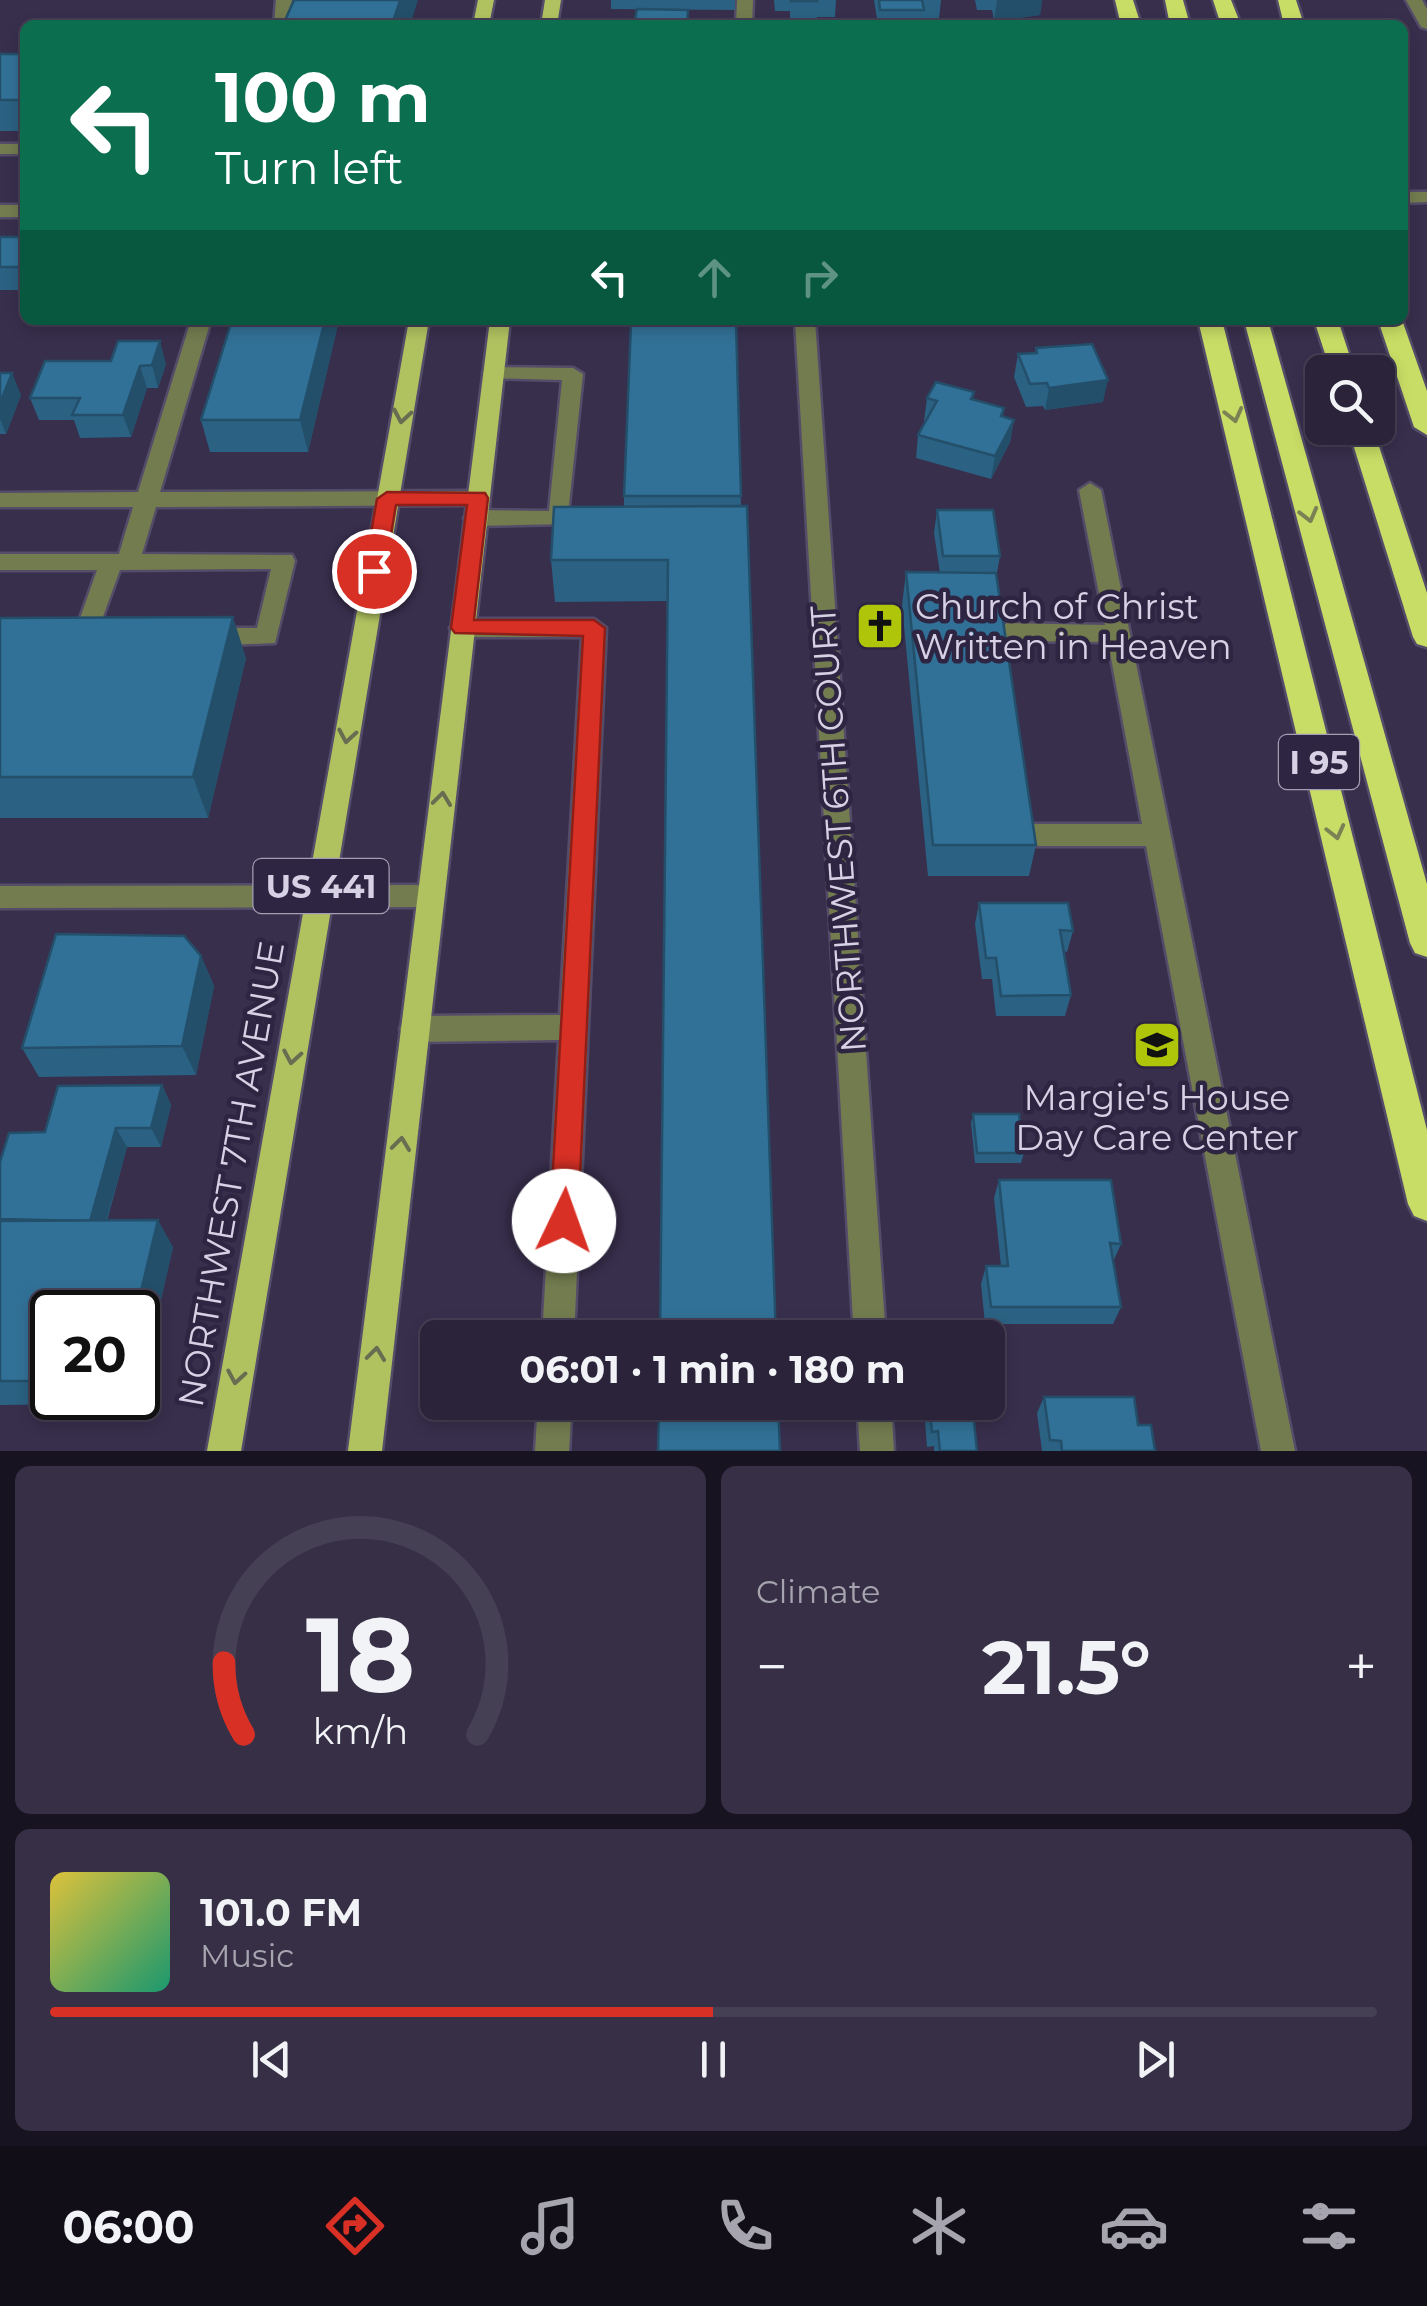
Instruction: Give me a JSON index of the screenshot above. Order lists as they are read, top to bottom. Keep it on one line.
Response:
{"streets":{"highway":["I 95"],"main road":["US 441","NORTHWEST 7TH AVENUE"],"street":["NORTHWEST 6TH COURT"]},"places":{"church":["Church of Christ Written in Heaven"],"school or university":["Margie's House Day Care Center"]},"page":{"turn":["100 m","Turn left"],"limit":"20","trip":"06:01 · 1 min · 180 m","tile":"Climate","heat":["−","21.5°","+"],"song":["101.0 FM","Music"],"tabs":"06:00","gauge":["18","km/h"]}}
